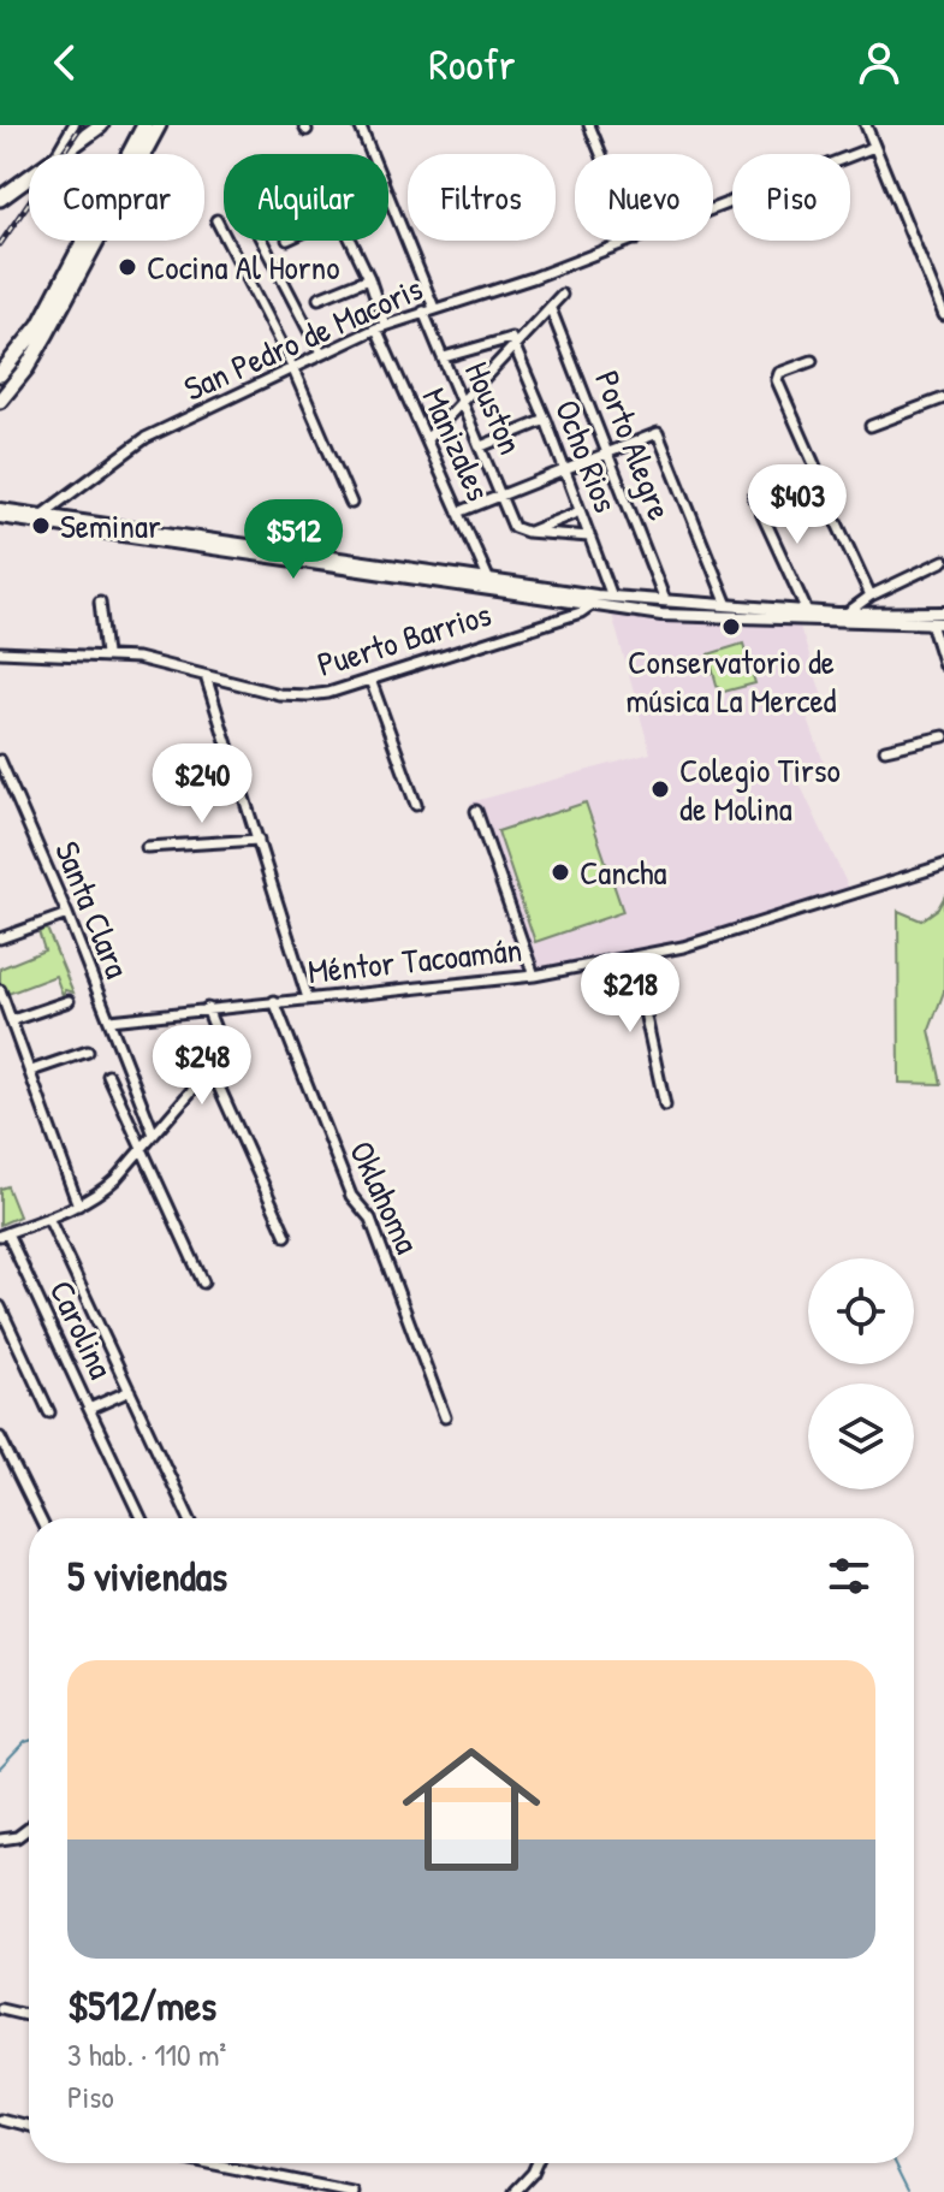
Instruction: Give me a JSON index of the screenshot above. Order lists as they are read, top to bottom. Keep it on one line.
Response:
{"streets":{"street":["San Pedro de Macoris","Houston","Manizales","Porto Alegre","Ocho Rios","Puerto Barrios","Santa Clara","Méntor Tacoamán","Oklahoma","Carolina"]},"crossings":[["San Pedro de Macoris","Houston"],["San Pedro de Macoris","Manizales"],["Santa Clara","Méntor Tacoamán"],["Méntor Tacoamán","Oklahoma"]],"places":["Cocina Al Horno","Seminar","Conservatorio de música La Merced","Colegio Tirso de Molina","Cancha"],"page":{"header":"Roofr","chip":["Comprar","Alquilar","Filtros","Nuevo","Piso"],"price":["$403","$512","$240","$218","$248"],"heading":"5 viviendas","list":[{"name":"$512/mes","note":"3 hab. · 110 m² · Piso"}]}}
